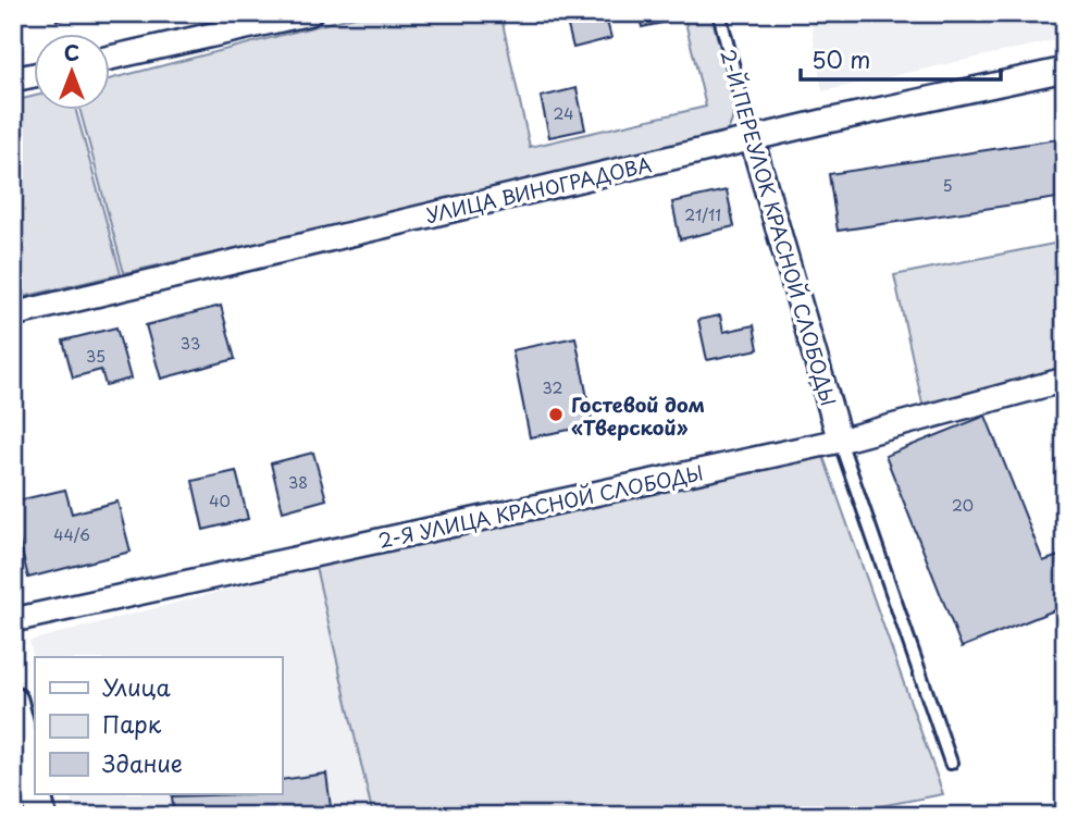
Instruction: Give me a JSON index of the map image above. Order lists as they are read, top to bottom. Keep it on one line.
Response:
{"streets":{"street":["УЛИЦА ВИНОГРАДОВА","2-Й ПЕРЕУЛОК КРАСНОЙ СЛОБОДЫ","2-Я УЛИЦА КРАСНОЙ СЛОБОДЫ"]},"crossings":[["УЛИЦА ВИНОГРАДОВА","2-Й ПЕРЕУЛОК КРАСНОЙ СЛОБОДЫ"],["2-Й ПЕРЕУЛОК КРАСНОЙ СЛОБОДЫ","2-Я УЛИЦА КРАСНОЙ СЛОБОДЫ"]],"places":["Гостевой дом «Тверской»"],"house_numbers":["24","5","21/11","33","35","32","38","40","20","44/6"],"legend":["Улица","Парк","Здание"],"scale_bar":"50 m","north":"top"}
